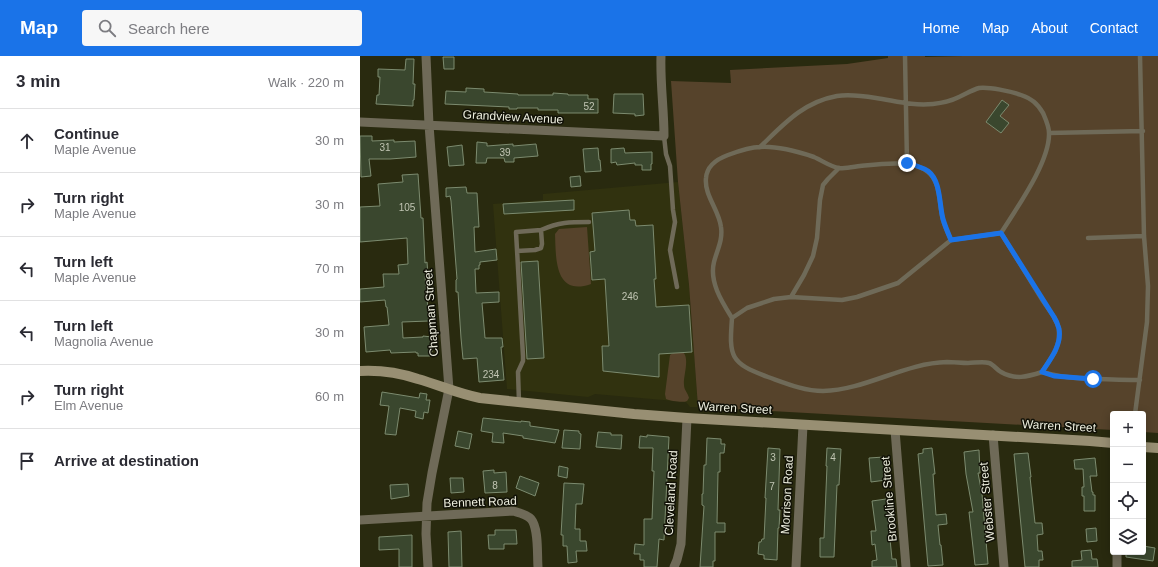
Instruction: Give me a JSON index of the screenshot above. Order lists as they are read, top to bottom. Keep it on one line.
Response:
{"streets":{"street":["Grandview Avenue","Chapman Street","Warren Street","Cleveland Road","Morrison Road","Brookline Street","Bennett Road","Webster Street"]},"crossings":[["Grandview Avenue","Chapman Street"],["Chapman Street","Warren Street"],["Chapman Street","Bennett Road"],["Warren Street","Cleveland Road"],["Warren Street","Morrison Road"],["Warren Street","Brookline Street"],["Warren Street","Webster Street"]],"house_numbers":["52","31","39","105","246","234","3","4","8","7"],"page":{"header":"Map","search":"Search here","nav":["Home","Map","About","Contact"],"heading":["3 min","Walk · 220 m"],"list":[["Continue","Maple Avenue","30 m"],["Turn right","Maple Avenue","30 m"],["Turn left","Maple Avenue","70 m"],["Turn left","Magnolia Avenue","30 m"],["Turn right","Elm Avenue","60 m"],"Arrive at destination"],"map_buttons":["+","−"]}}
